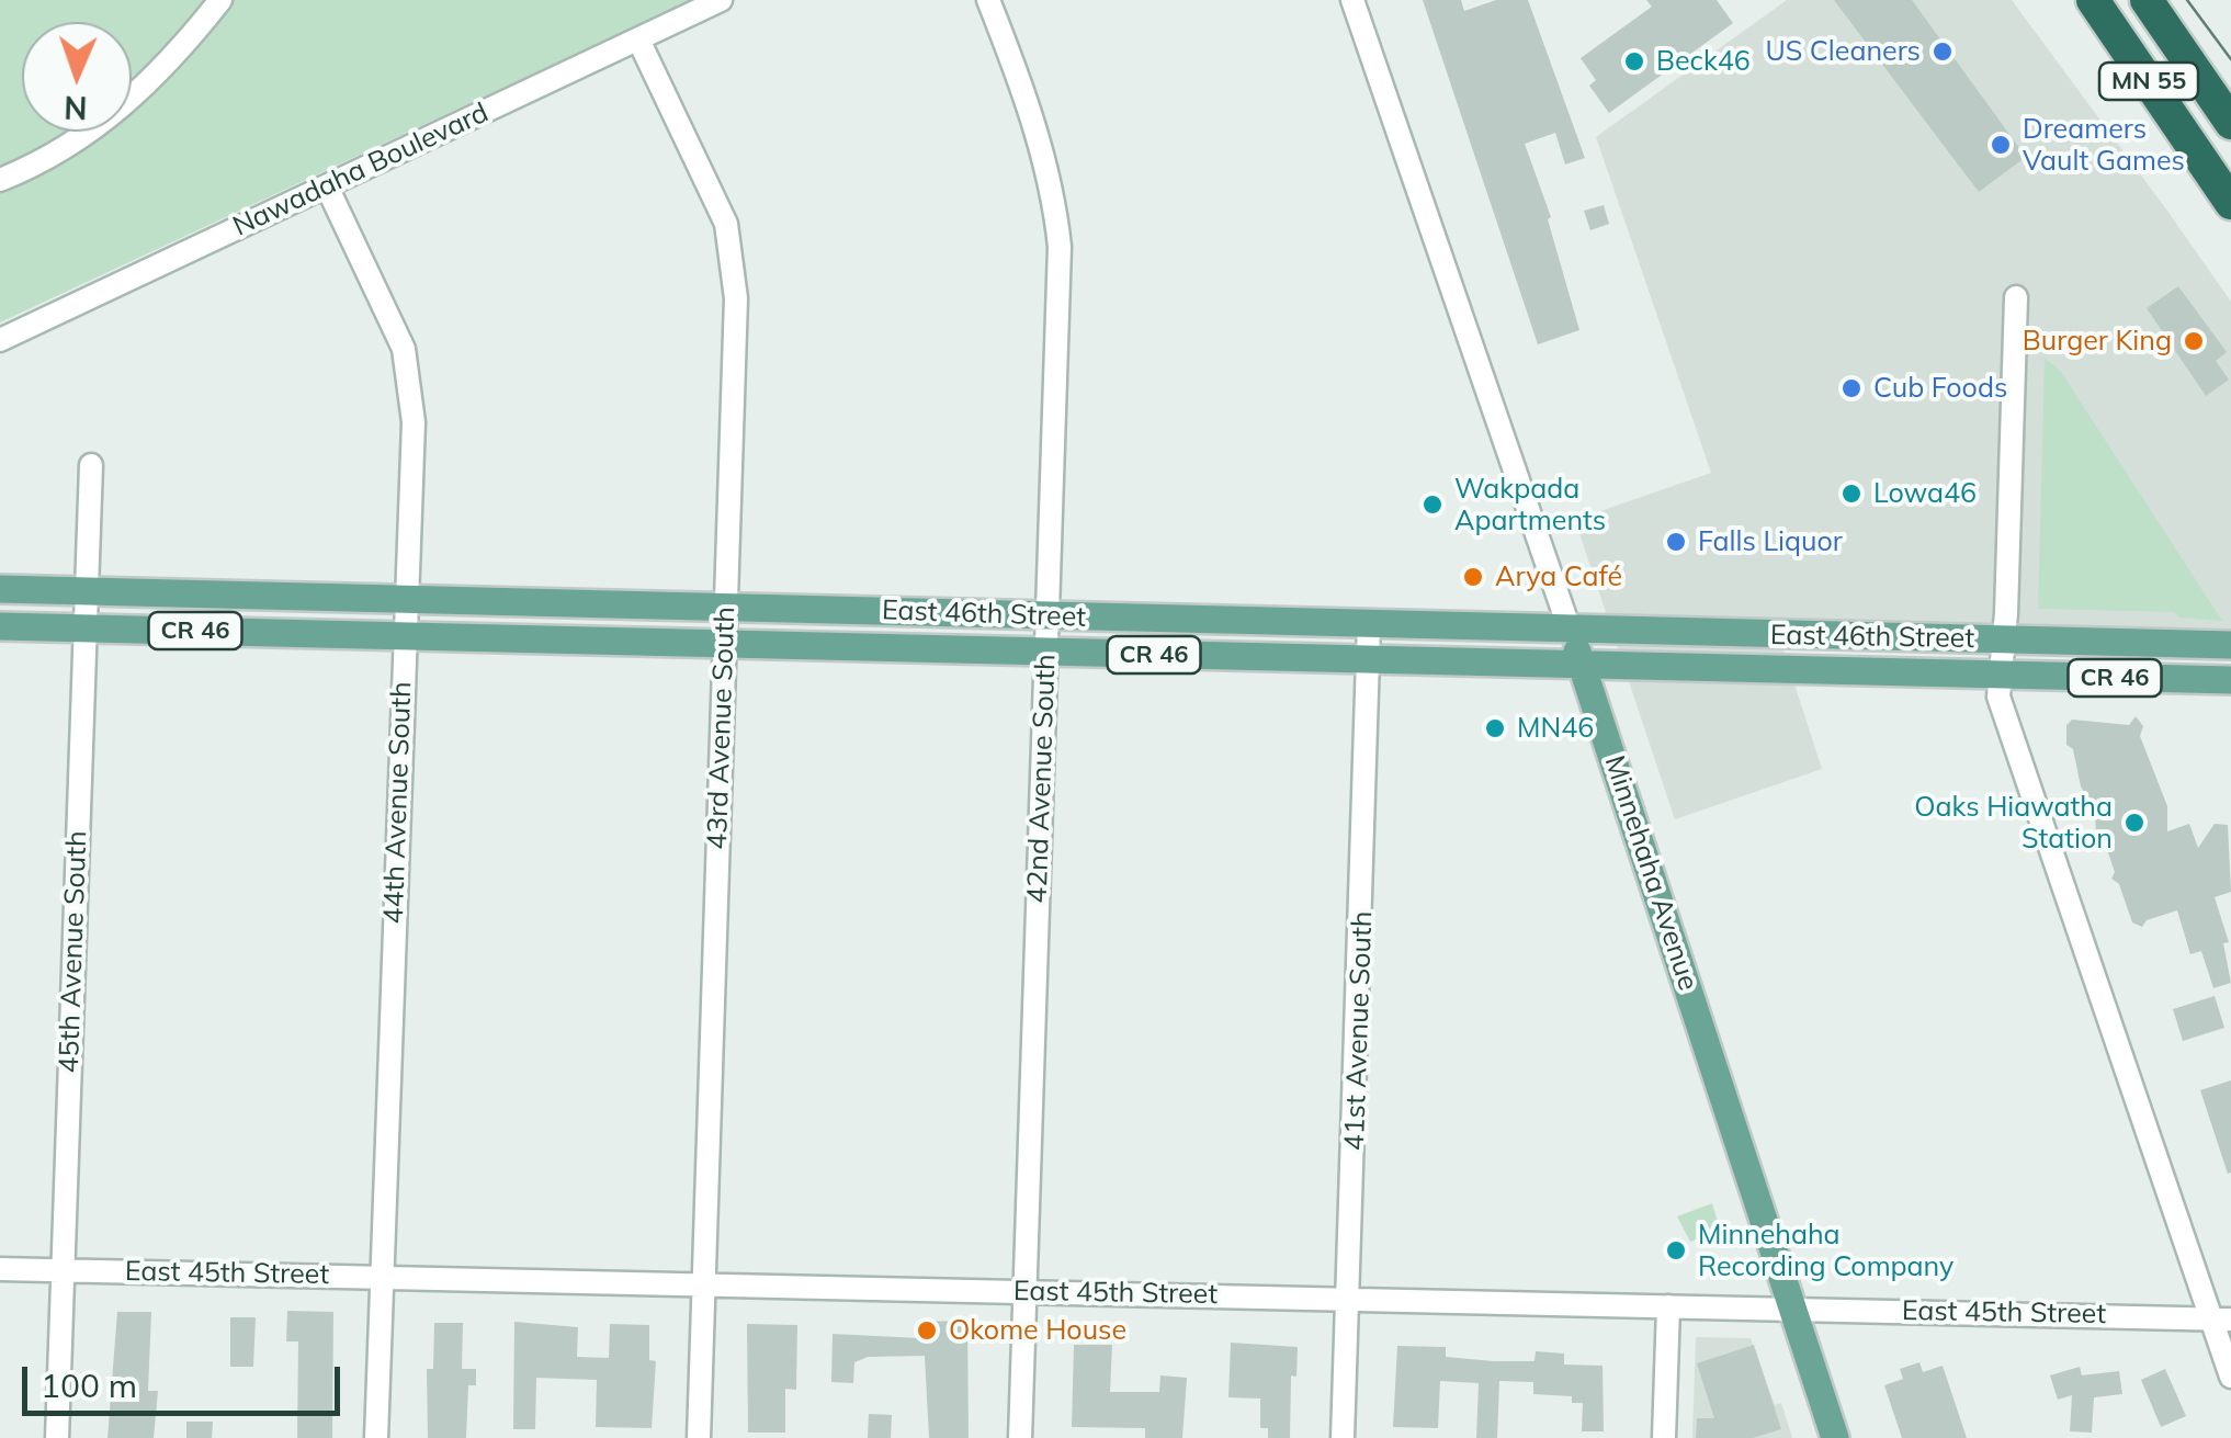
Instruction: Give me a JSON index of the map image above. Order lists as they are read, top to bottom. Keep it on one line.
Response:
{"streets":{"highway":["MN 55"],"main road":["East 46th Street","CR 46","Minnehaha Avenue"],"street":["Nawadaha Boulevard","43rd Avenue South","42nd Avenue South","44th Avenue South","45th Avenue South","41st Avenue South","East 45th Street"]},"crossings":[["Nawadaha Boulevard","43rd Avenue South"],["Nawadaha Boulevard","44th Avenue South"],["East 46th Street","43rd Avenue South"],["East 46th Street","42nd Avenue South"],["East 46th Street","44th Avenue South"],["East 46th Street","Minnehaha Avenue"],["East 46th Street","45th Avenue South"],["East 46th Street","41st Avenue South"],["43rd Avenue South","East 45th Street"],["42nd Avenue South","East 45th Street"],["44th Avenue South","East 45th Street"],["Minnehaha Avenue","East 45th Street"],["45th Avenue South","East 45th Street"],["41st Avenue South","East 45th Street"]],"places":["US Cleaners","Beck46","Dreamers Vault Games","Burger King","Cub Foods","Lowa46","Wakpada Apartments","Falls Liquor","Arya Café","MN46","Oaks Hiawatha Station","Minnehaha Recording Company","Okome House"],"scale_bar":"100 m","north":"bottom"}
